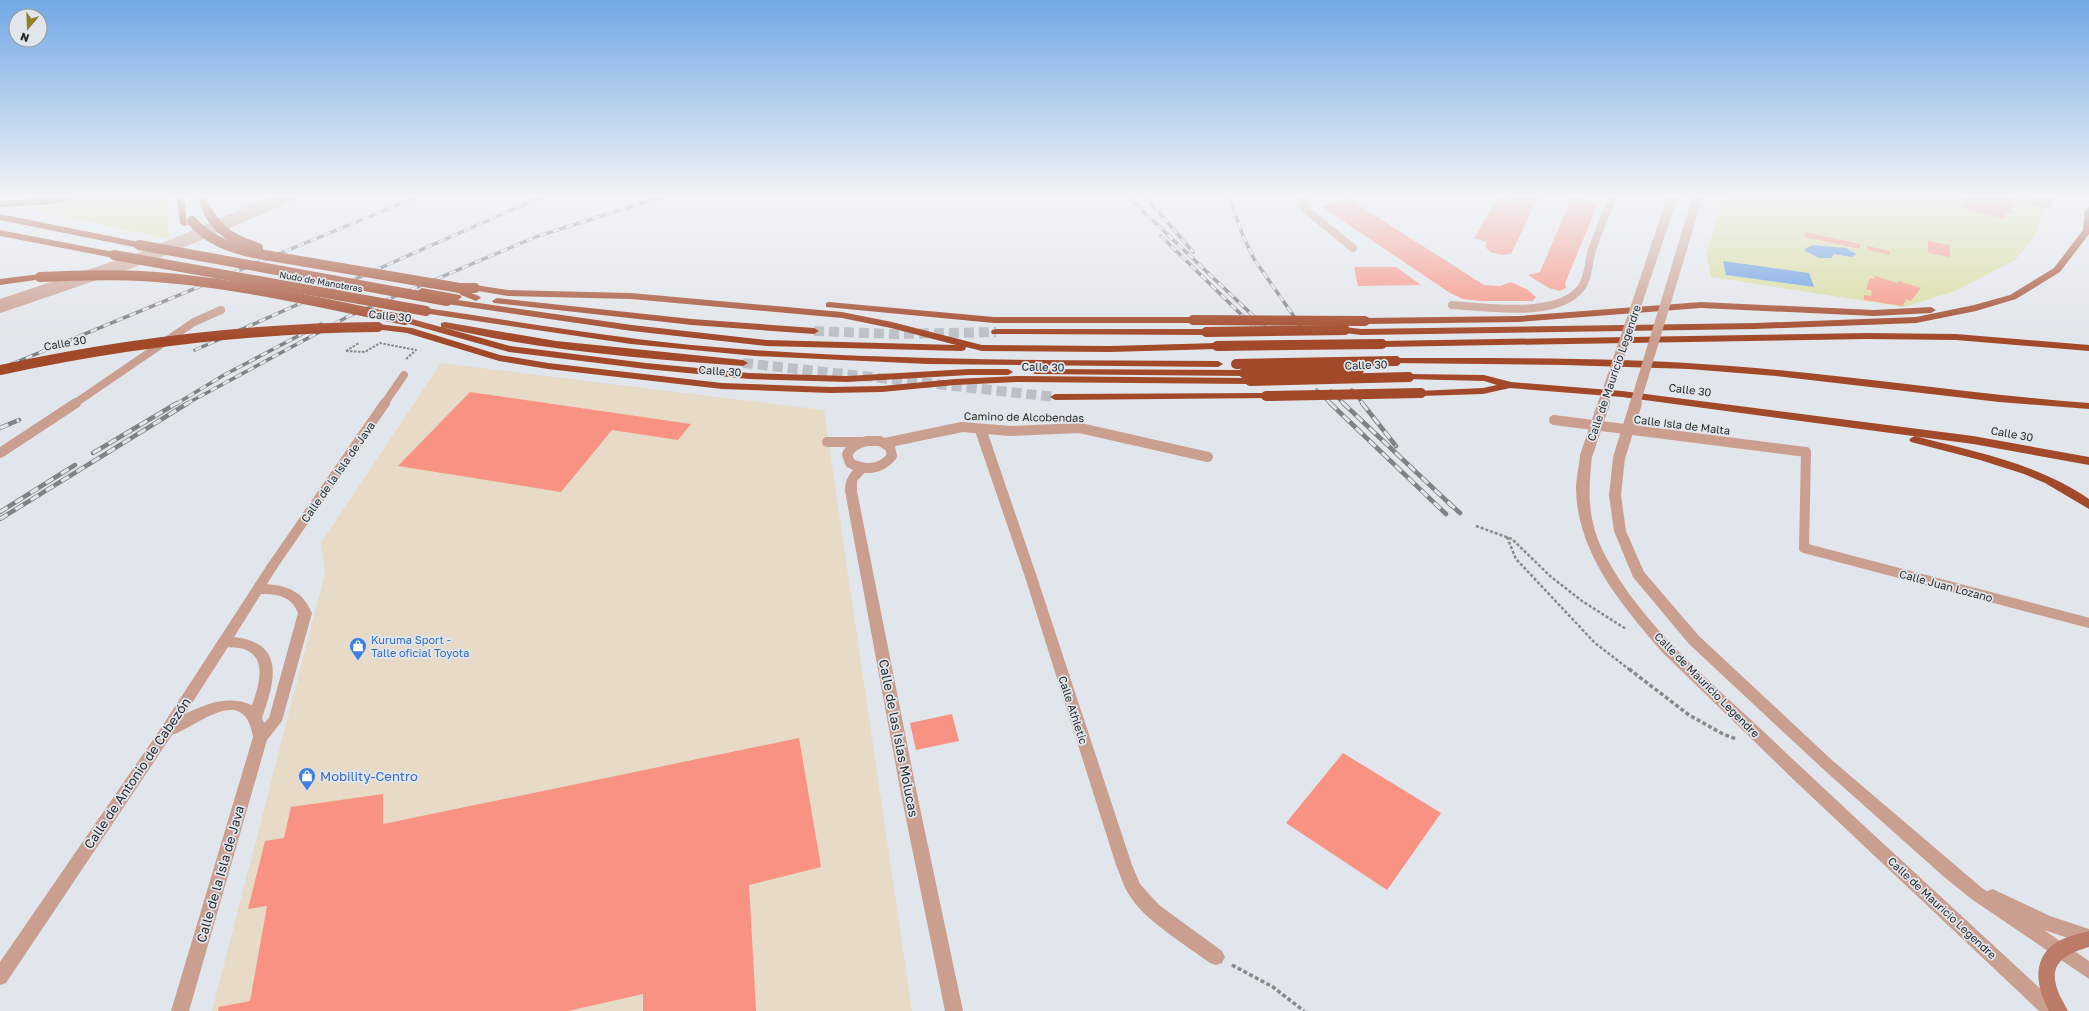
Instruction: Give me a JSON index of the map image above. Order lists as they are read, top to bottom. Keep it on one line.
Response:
{"streets":{"highway":["Nudo de Manoteras","Calle 30"],"street":["Calle de Mauricio Legendre","Calle de la Isla de Java","Calle Athletic","Calle de las Islas Molucas","Calle de Antonio de Cabezón"],"lane":["Camino de Alcobendas","Calle Isla de Malta","Calle Juan Lozano"]},"crossings":[["Camino de Alcobendas","Calle Athletic"],["Camino de Alcobendas","Calle de las Islas Molucas"],["Calle Isla de Malta","Calle Juan Lozano"],["Calle de la Isla de Java","Calle de Antonio de Cabezón"]],"places":{"shop":["Kuruma Sport - Talle oficial Toyota","Mobility-Centro"]},"north":"bottom"}
